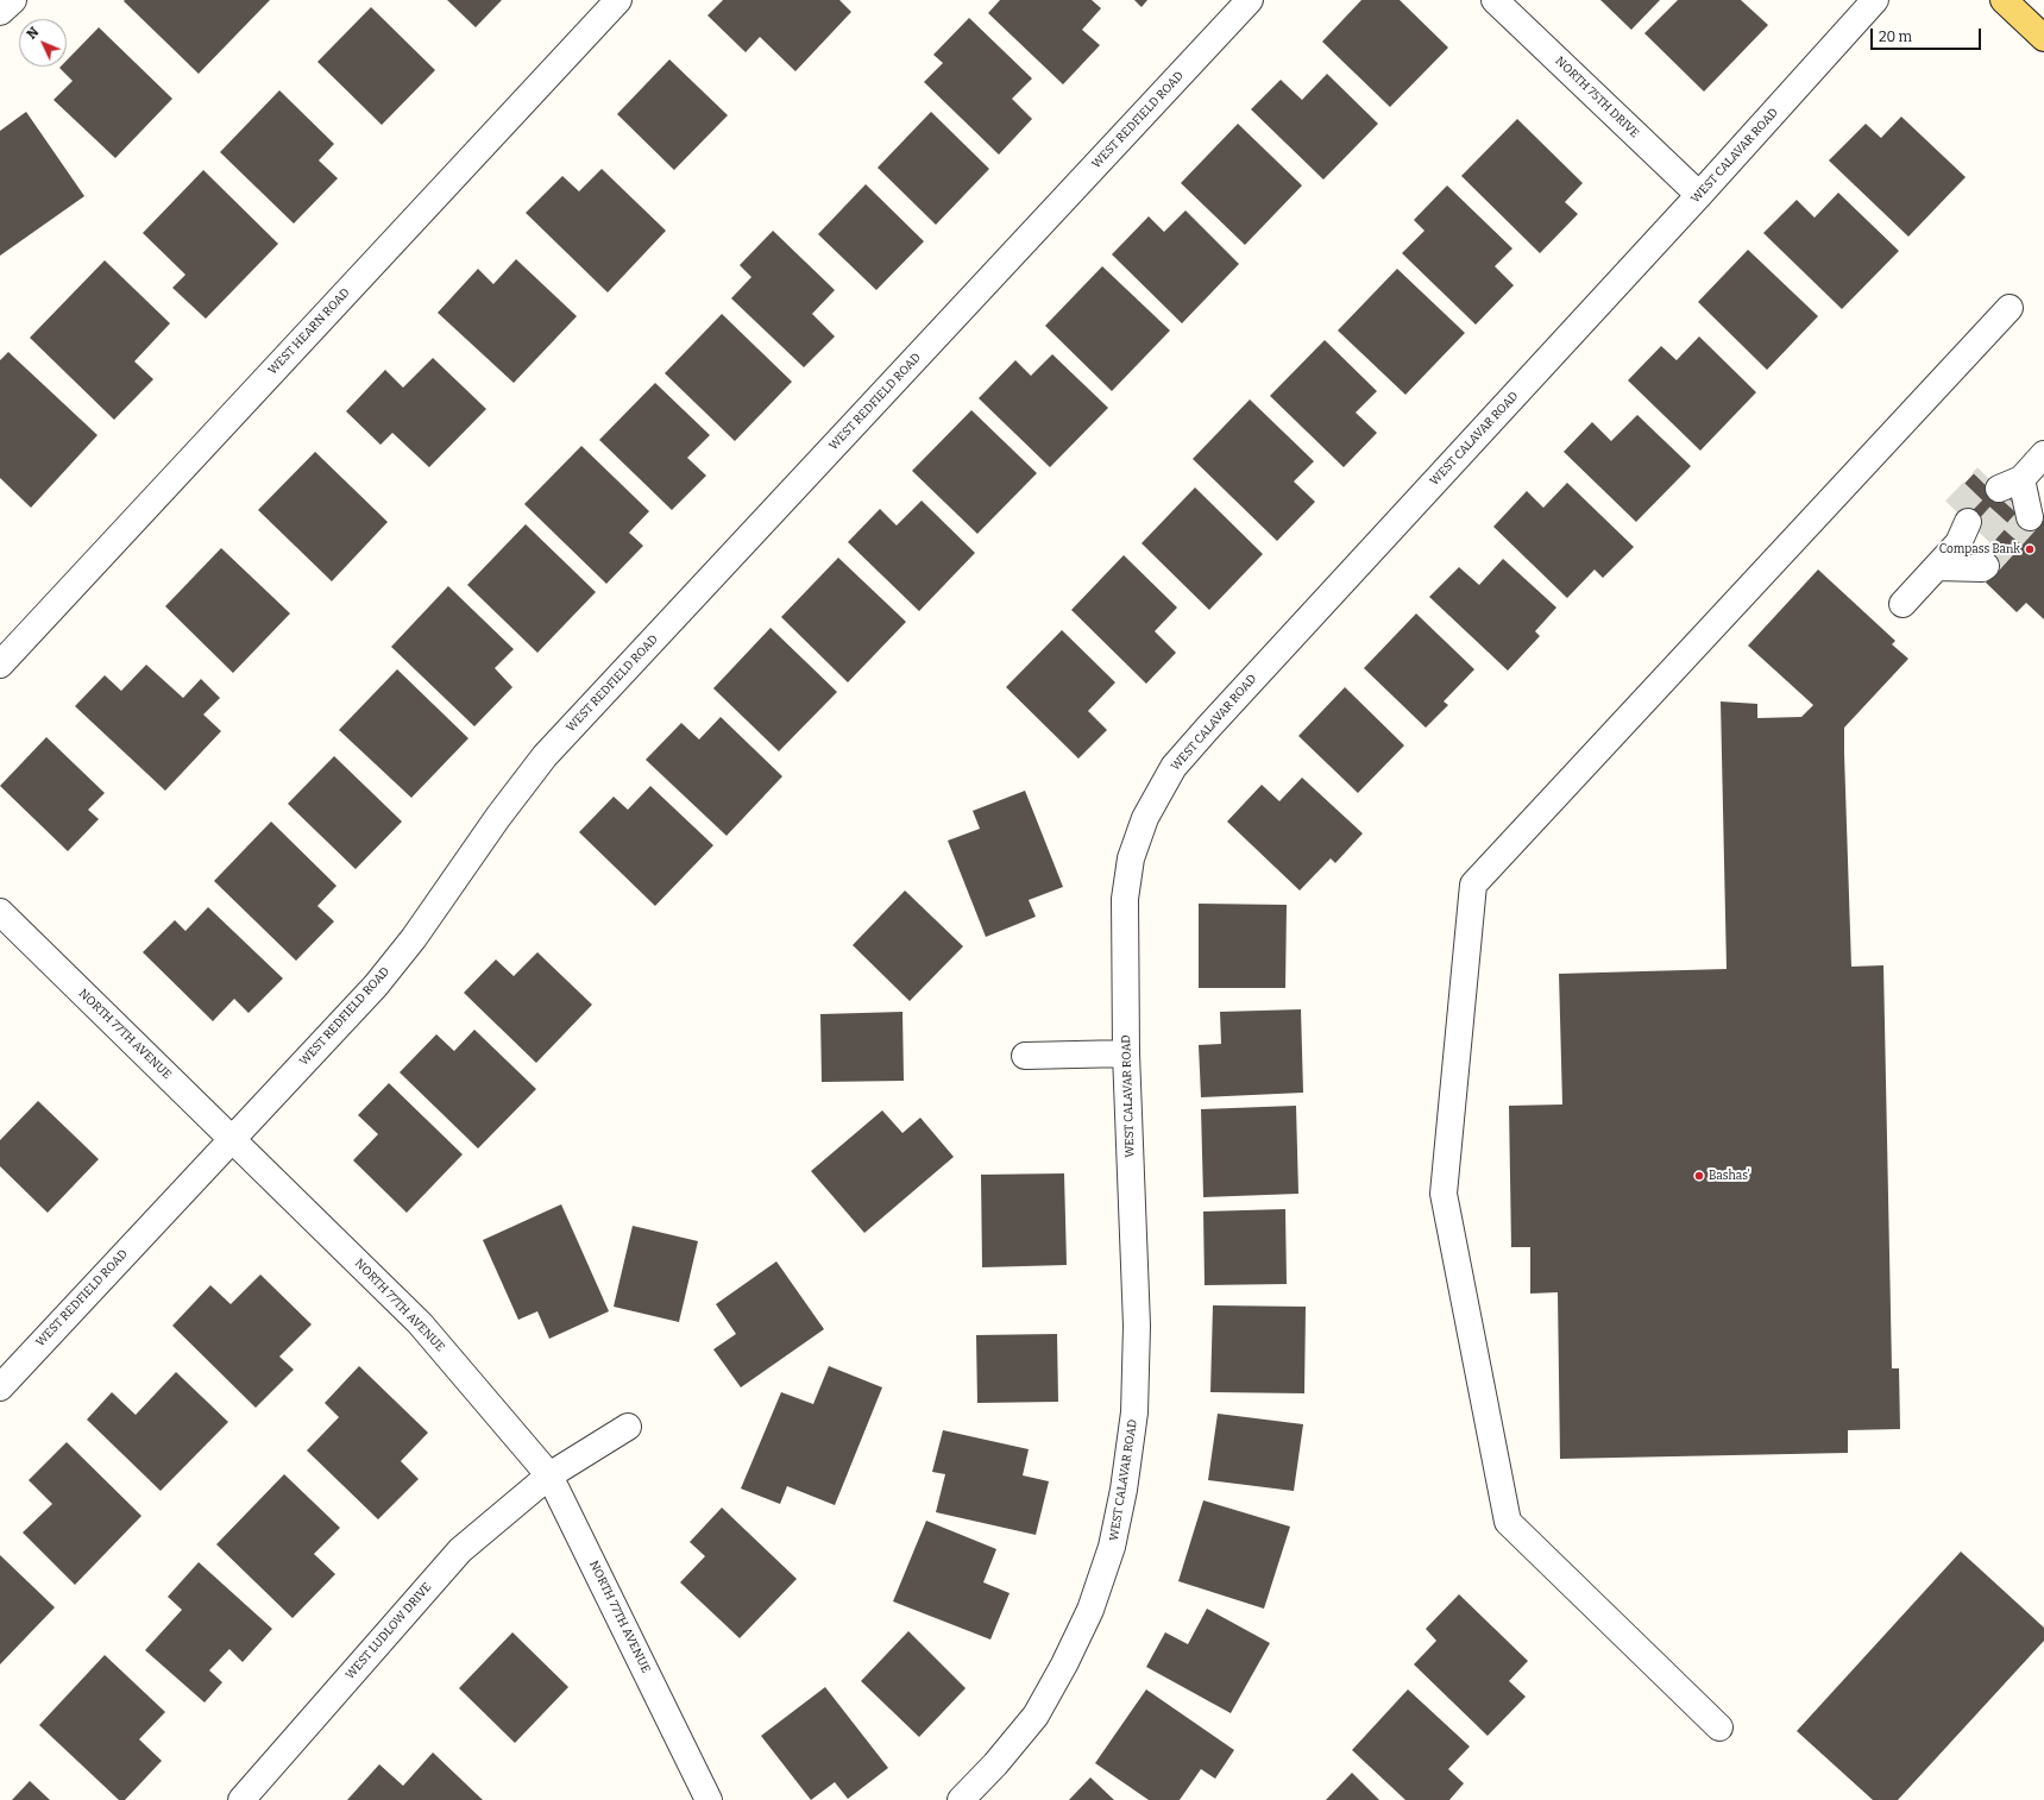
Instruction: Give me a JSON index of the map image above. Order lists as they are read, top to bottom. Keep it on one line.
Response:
{"streets":{"street":["NORTH 75TH DRIVE","WEST REDFIELD ROAD","WEST CALAVAR ROAD","WEST HEARN ROAD","NORTH 77TH AVENUE","WEST LUDLOW DRIVE"]},"crossings":[["NORTH 75TH DRIVE","WEST CALAVAR ROAD"],["WEST REDFIELD ROAD","NORTH 77TH AVENUE"],["NORTH 77TH AVENUE","WEST LUDLOW DRIVE"]],"places":["Compass Bank","Bashas'"],"scale_bar":"20 m","north":"top left"}
